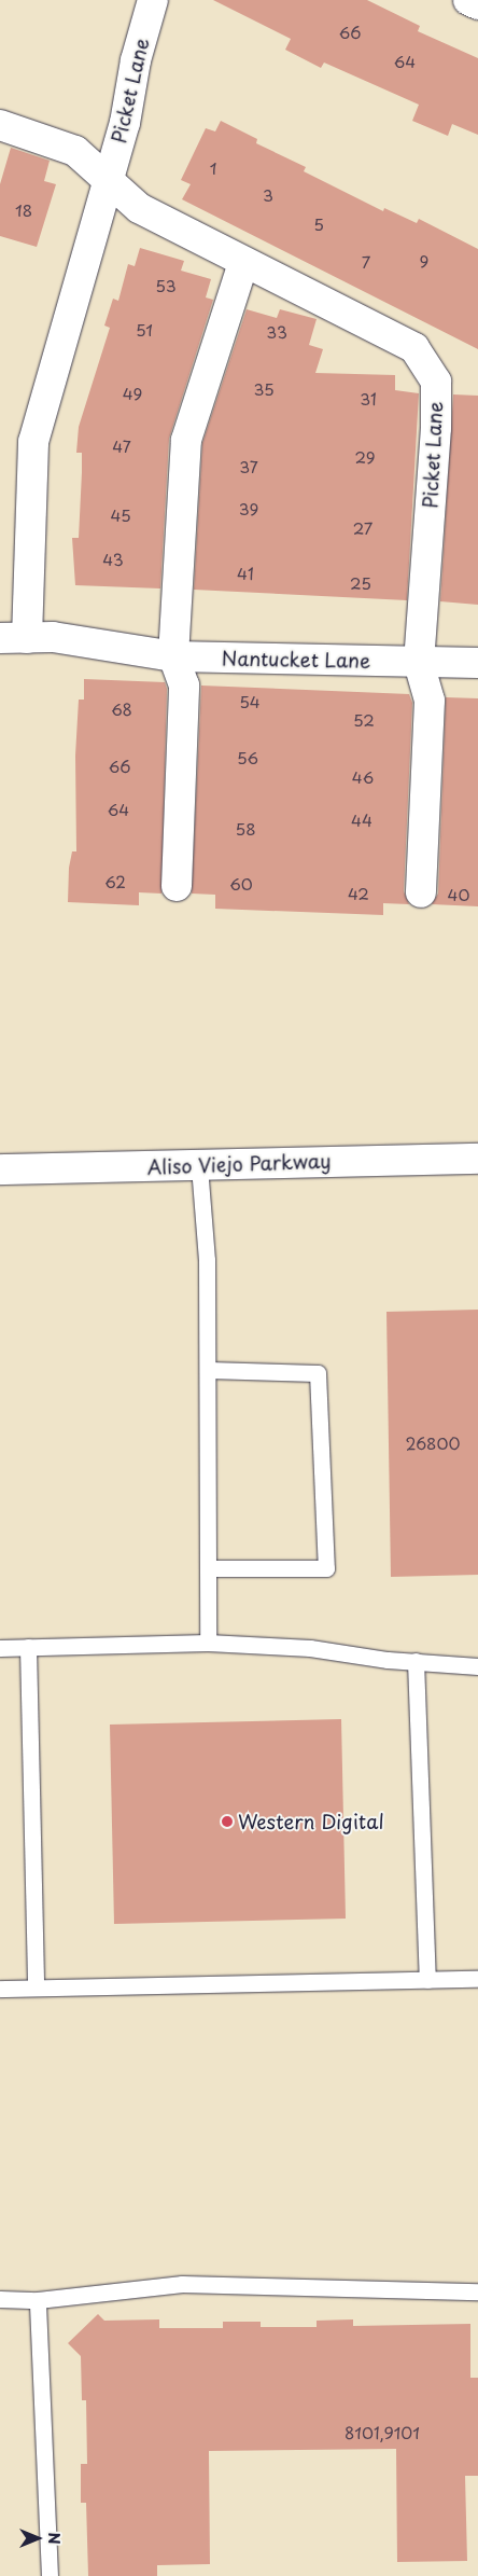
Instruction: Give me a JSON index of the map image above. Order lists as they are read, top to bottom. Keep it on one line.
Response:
{"streets":{"street":["Picket Lane","Nantucket Lane","Aliso Viejo Parkway"]},"crossings":[["Picket Lane","Nantucket Lane"]],"places":["Western Digital"],"house_numbers":["66","64","1","3","18","5","9","7","53","51","33","35","49","31","47","29","37","39","45","27","43","41","25","54","68","52","56","66","46","64","44","58","62","60","42","40","26800","8101,9101"],"north":"right"}
